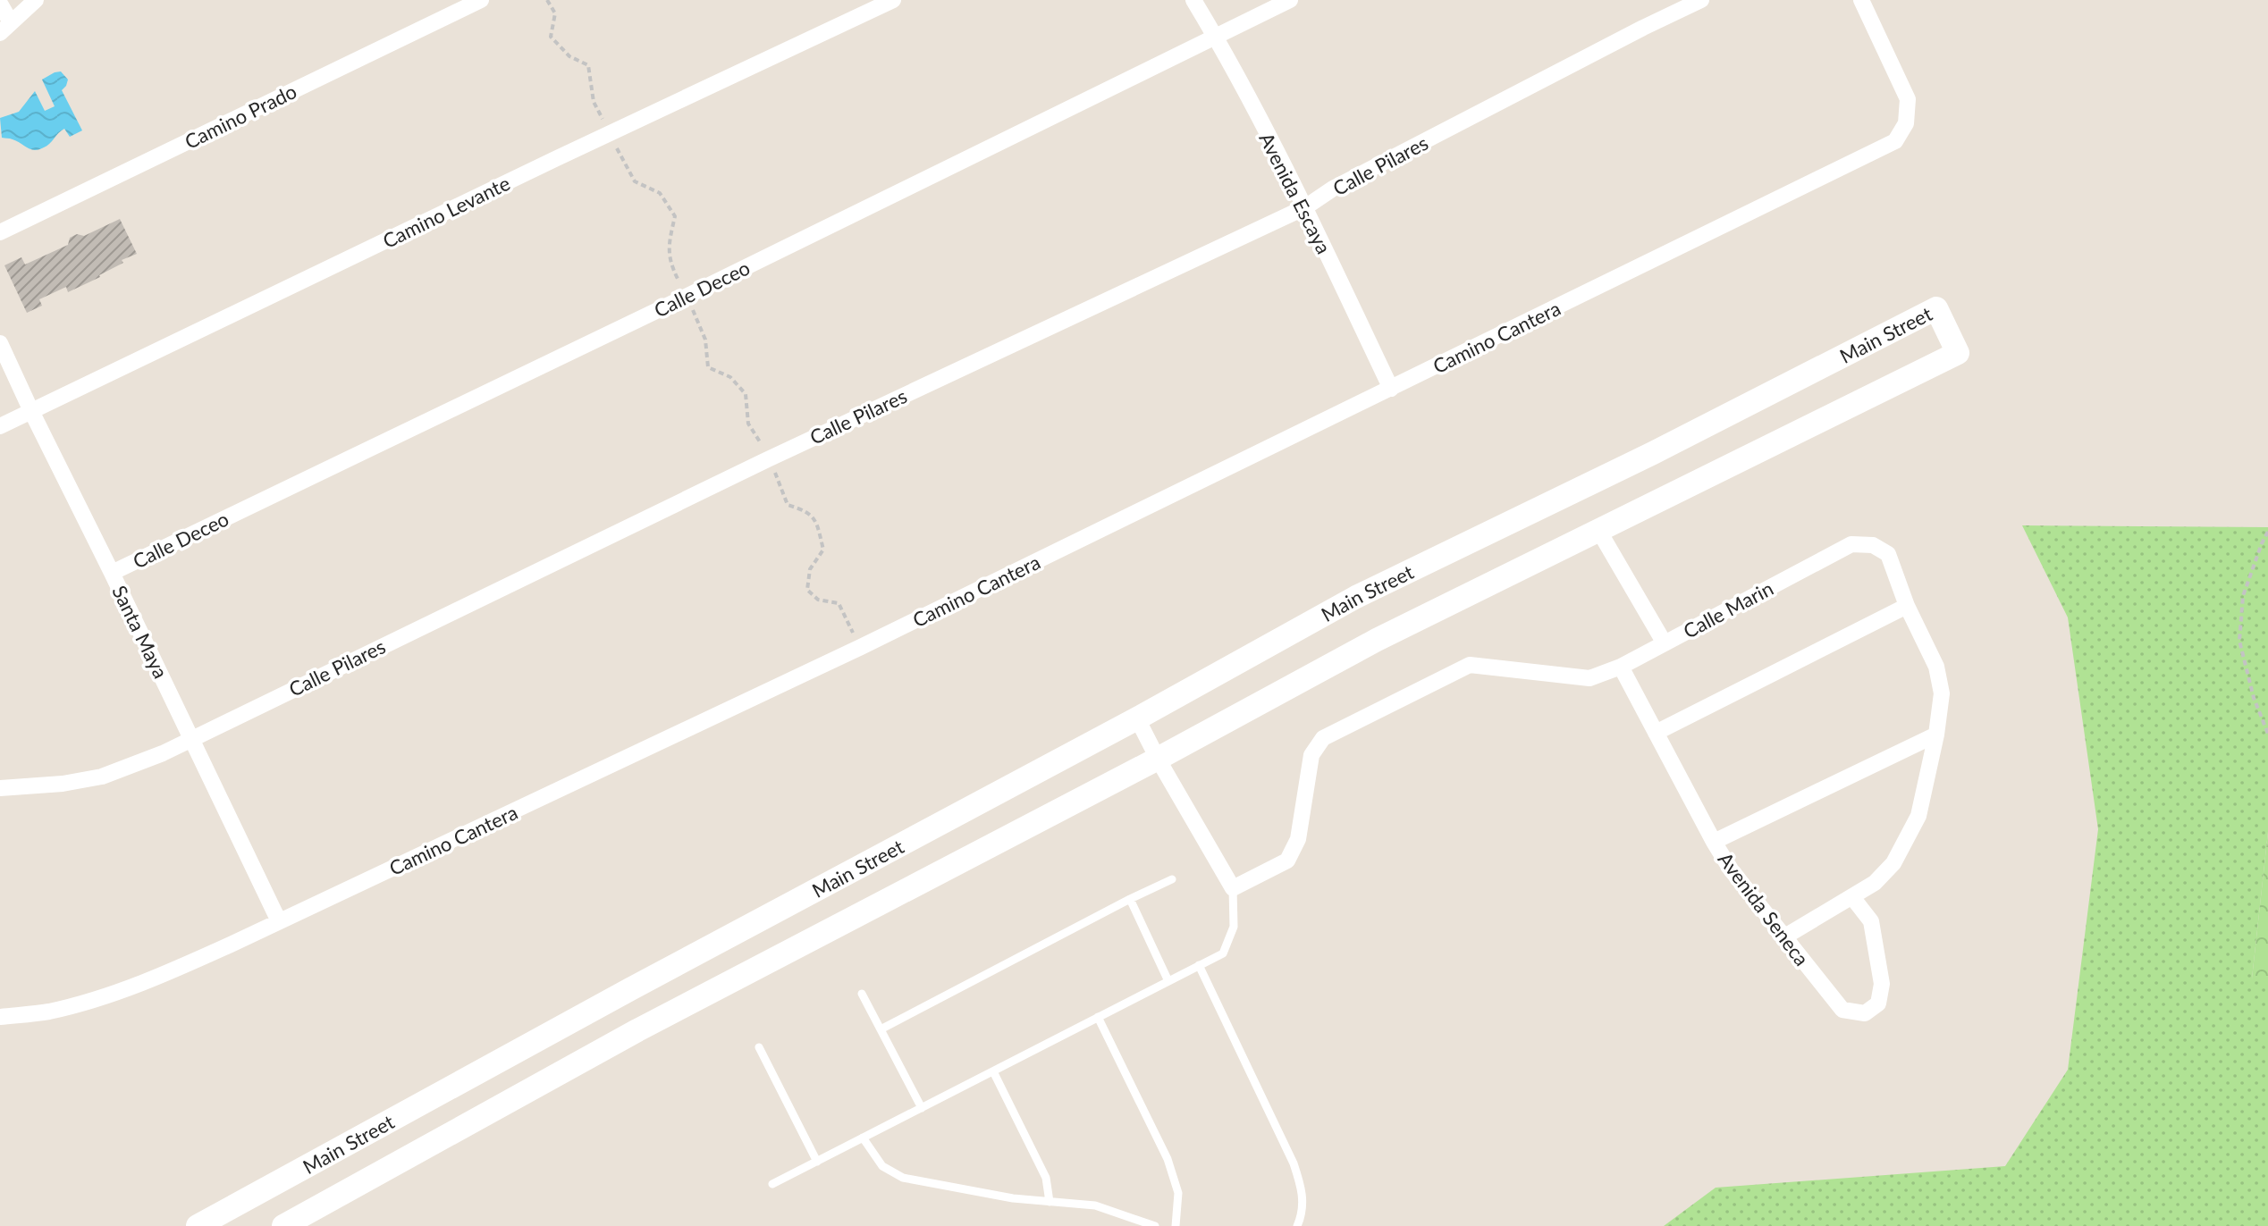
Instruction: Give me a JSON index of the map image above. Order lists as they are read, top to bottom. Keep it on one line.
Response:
{"streets":{"main road":["Main Street"],"street":["Camino Prado","Calle Pilares","Avenida Escaya","Camino Levante","Calle Deceo","Camino Cantera","Calle Marin","Santa Maya","Avenida Seneca"]},"crossings":[["Calle Pilares","Avenida Escaya"],["Calle Pilares","Santa Maya"],["Avenida Escaya","Calle Deceo"],["Avenida Escaya","Camino Cantera"],["Camino Levante","Santa Maya"],["Calle Deceo","Santa Maya"],["Camino Cantera","Santa Maya"],["Calle Marin","Avenida Seneca"]]}
